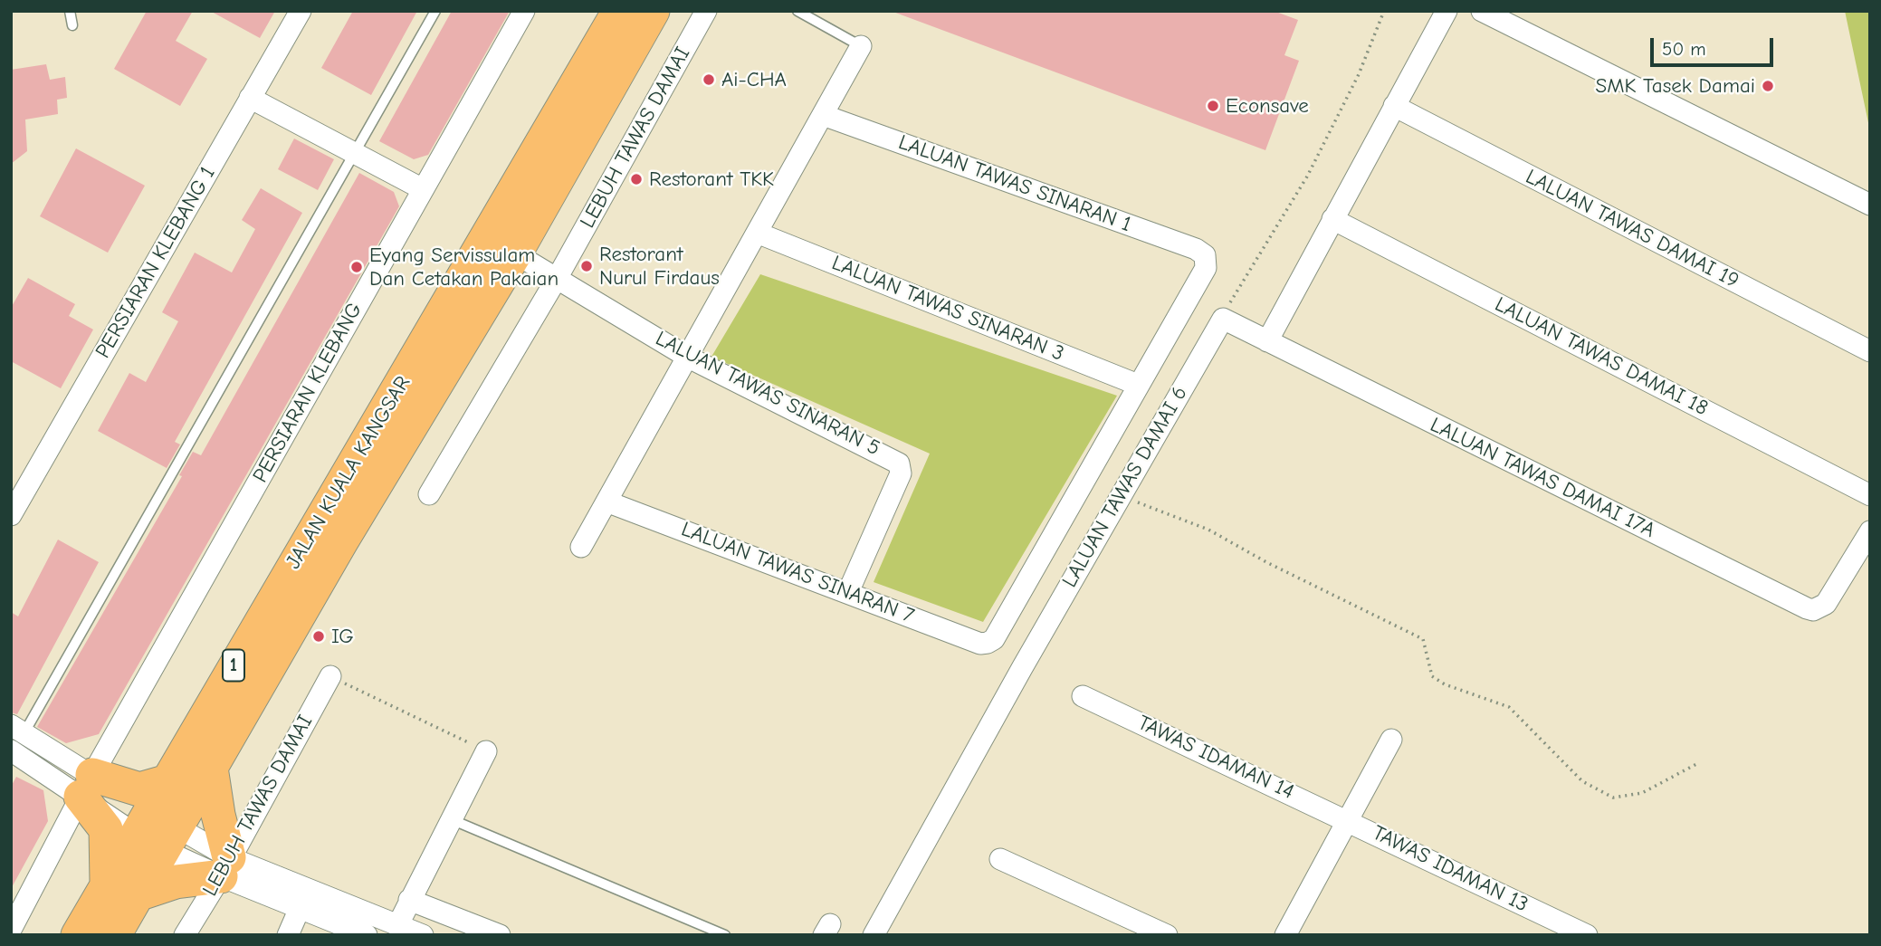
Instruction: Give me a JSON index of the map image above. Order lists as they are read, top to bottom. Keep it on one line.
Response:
{"streets":{"highway":["JALAN KUALA KANGSAR","1"],"street":["LEBUH TAWAS DAMAI","LALUAN TAWAS SINARAN 1","LALUAN TAWAS DAMAI 19","PERSIARAN KLEBANG 1","LALUAN TAWAS SINARAN 3","LALUAN TAWAS DAMAI 18","PERSIARAN KLEBANG","LALUAN TAWAS SINARAN 5","LALUAN TAWAS DAMAI 17A","LALUAN TAWAS DAMAI 6","LALUAN TAWAS SINARAN 7","TAWAS IDAMAN 14","TAWAS IDAMAN 13"]},"crossings":[["LEBUH TAWAS DAMAI","LALUAN TAWAS SINARAN 5"],["LALUAN TAWAS SINARAN 1","LALUAN TAWAS SINARAN 3"],["LALUAN TAWAS SINARAN 1","LALUAN TAWAS SINARAN 7"],["LALUAN TAWAS SINARAN 3","LALUAN TAWAS SINARAN 7"],["LALUAN TAWAS SINARAN 5","JALAN KUALA KANGSAR"],["LALUAN TAWAS SINARAN 5","LALUAN TAWAS SINARAN 7"],["TAWAS IDAMAN 14","TAWAS IDAMAN 13"]],"places":["Ai-CHA","SMK Tasek Damai","Econsave","Restorant TKK","Restorant Nurul Firdaus","Eyang Servissulam Dan Cetakan Pakaian","IG"],"scale_bar":"50 m"}
